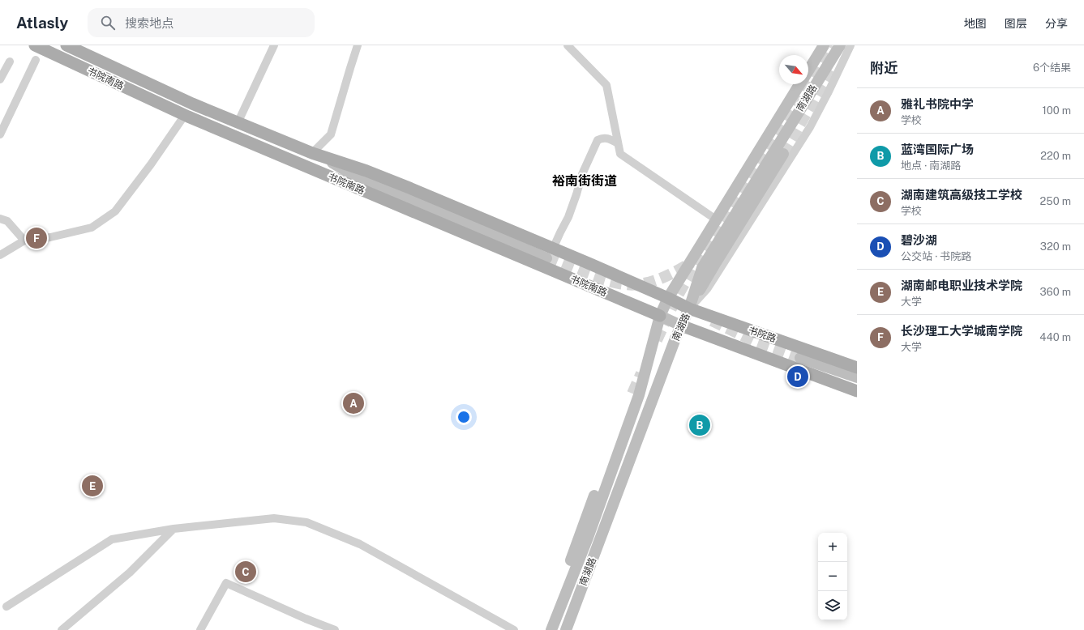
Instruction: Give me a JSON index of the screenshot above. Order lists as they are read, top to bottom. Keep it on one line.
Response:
{"streets":{"main road":["书院南路","南湖路","书院路"]},"crossings":[["书院南路","南湖路"],["书院南路","书院路"],["南湖路","书院路"]],"districts":["裕南街街道"],"north":"bottom right","page":{"header":"Atlasly","search":"搜索地点","nav":["地图","图层","分享"],"heading":["附近","6个结果"],"list":[{"mark":"A","name":"雅礼书院中学","note":"学校","value":"100 m"},{"mark":"B","name":"蓝湾国际广场","note":"地点 · 南湖路","value":"220 m"},{"mark":"C","name":"湖南建筑高级技工学校","note":"学校","value":"250 m"},{"mark":"D","name":"碧沙湖","note":"公交站 · 书院路","value":"320 m"},{"mark":"E","name":"湖南邮电职业技术学院","note":"大学","value":"360 m"},{"mark":"F","name":"长沙理工大学城南学院","note":"大学","value":"440 m"}],"pins":["F","D","A","B","E","C"],"map_buttons":["+","−"]}}
